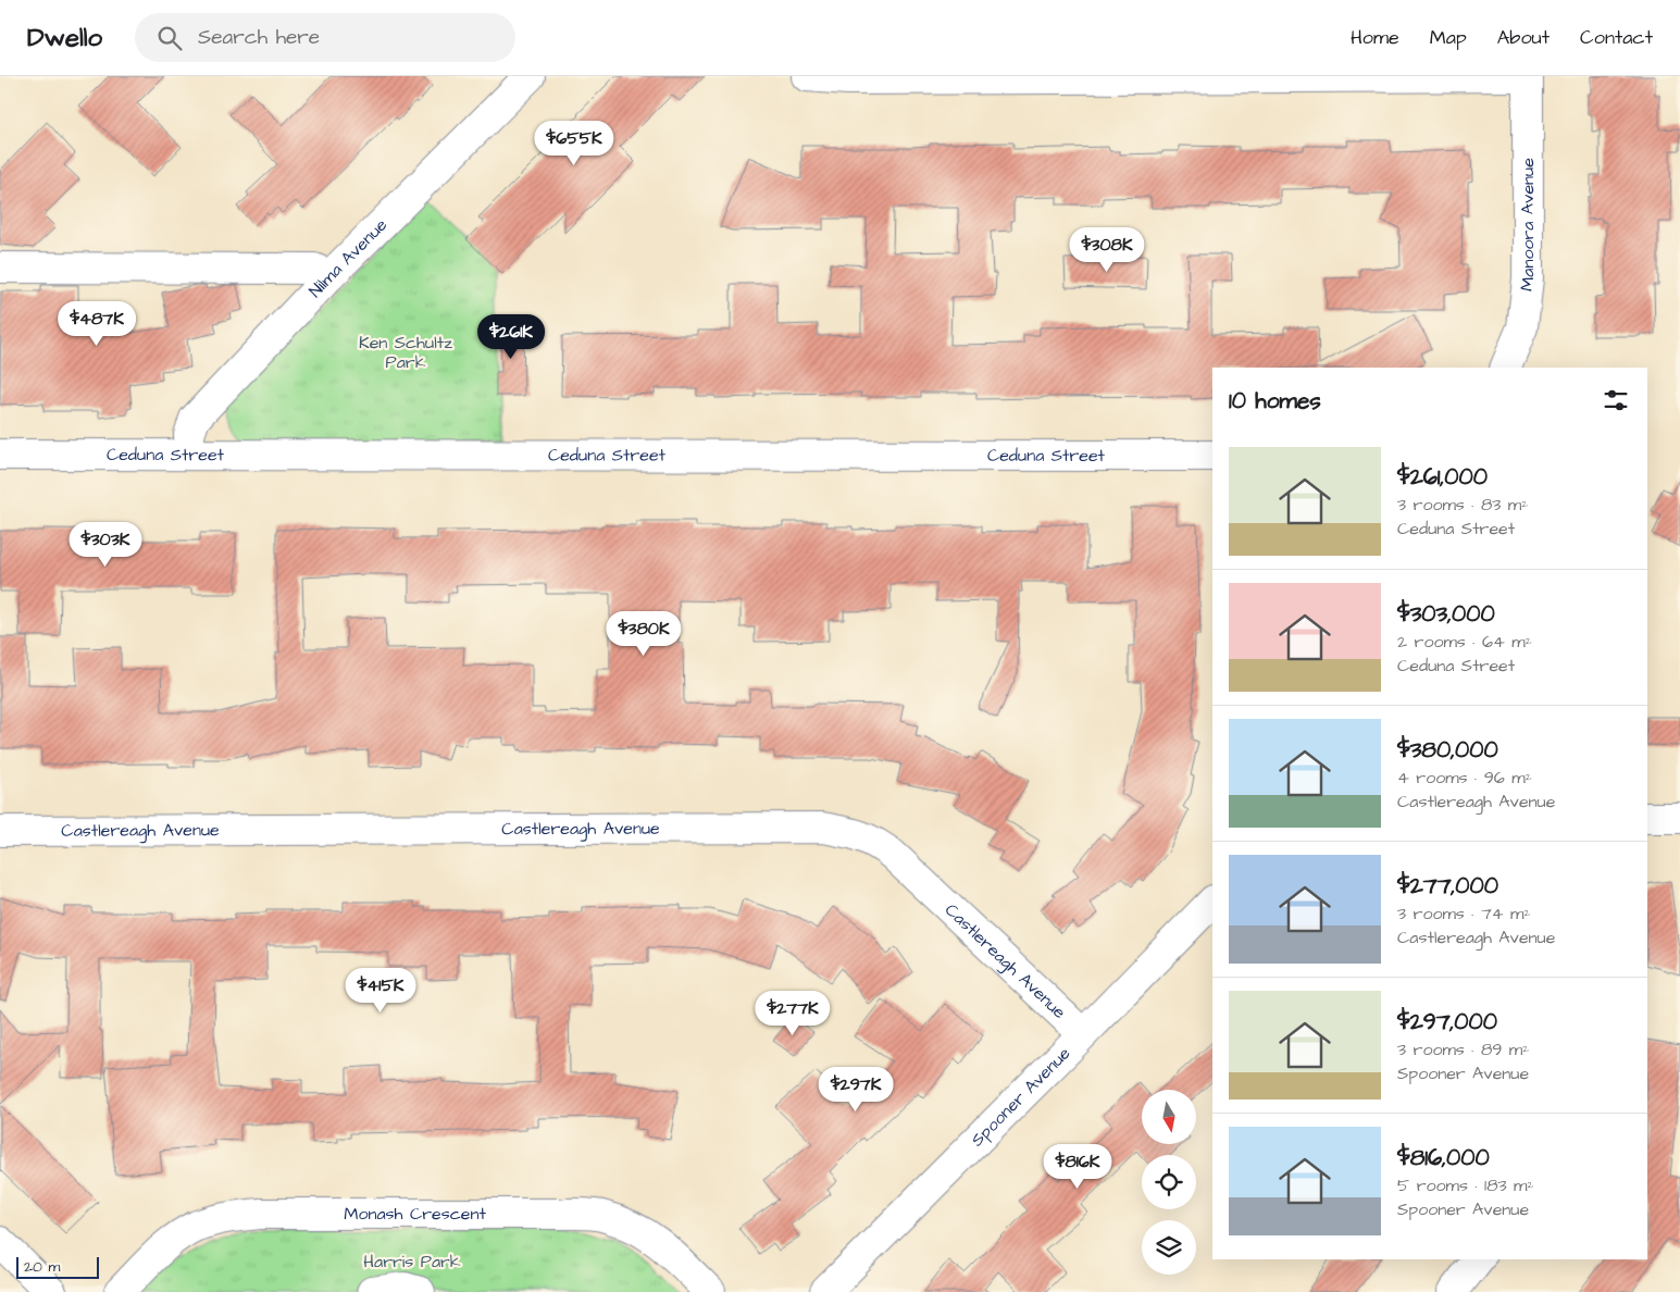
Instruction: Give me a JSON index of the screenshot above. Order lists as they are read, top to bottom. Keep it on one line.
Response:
{"streets":{"street":["Manoora Avenue","Nilma Avenue","Ceduna Street","Castlereagh Avenue","Spooner Avenue","Monash Crescent"]},"crossings":[["Nilma Avenue","Ceduna Street"],["Castlereagh Avenue","Spooner Avenue"]],"parks":["Ken Schultz Park","Harris Park"],"scale_bar":"20 m","north":"bottom","page":{"header":"Dwello","search":"Search here","nav":["Home","Map","About","Contact"],"price":["$655K","$308K","$487K","$261K","$303K","$380K","$415K","$277K","$297K","$816K"],"heading":"10 homes","list":[{"name":"$261,000","note":"3 rooms · 83 m² · Ceduna Street"},{"name":"$303,000","note":"2 rooms · 64 m² · Ceduna Street"},{"name":"$380,000","note":"4 rooms · 96 m² · Castlereagh Avenue"},{"name":"$277,000","note":"3 rooms · 74 m² · Castlereagh Avenue"},{"name":"$297,000","note":"3 rooms · 89 m² · Spooner Avenue"},{"name":"$816,000","note":"5 rooms · 183 m² · Spooner Avenue"}],"scale":"20 m"}}
